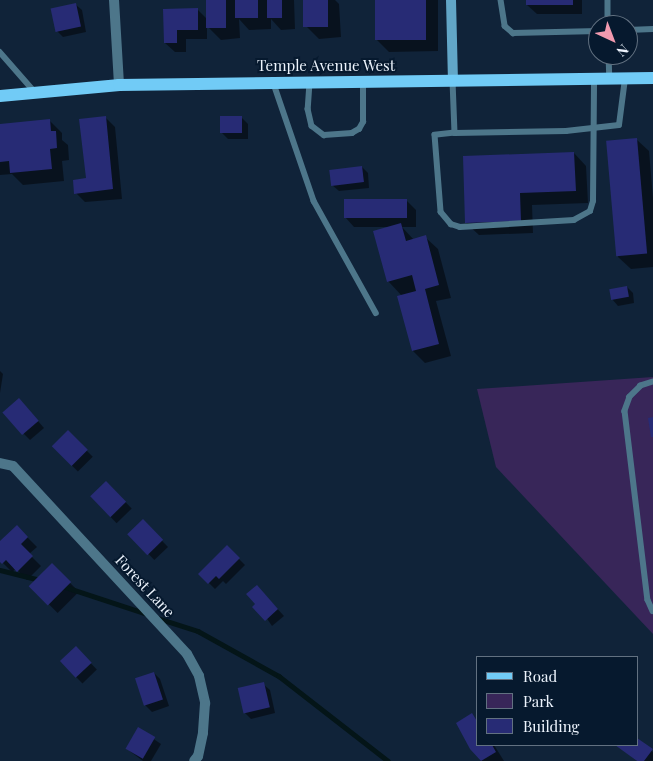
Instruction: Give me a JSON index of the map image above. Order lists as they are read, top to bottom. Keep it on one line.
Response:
{"streets":{"main road":["Temple Avenue West"],"street":["Forest Lane"]},"legend":["Road","Park","Building"],"north":"bottom right"}
